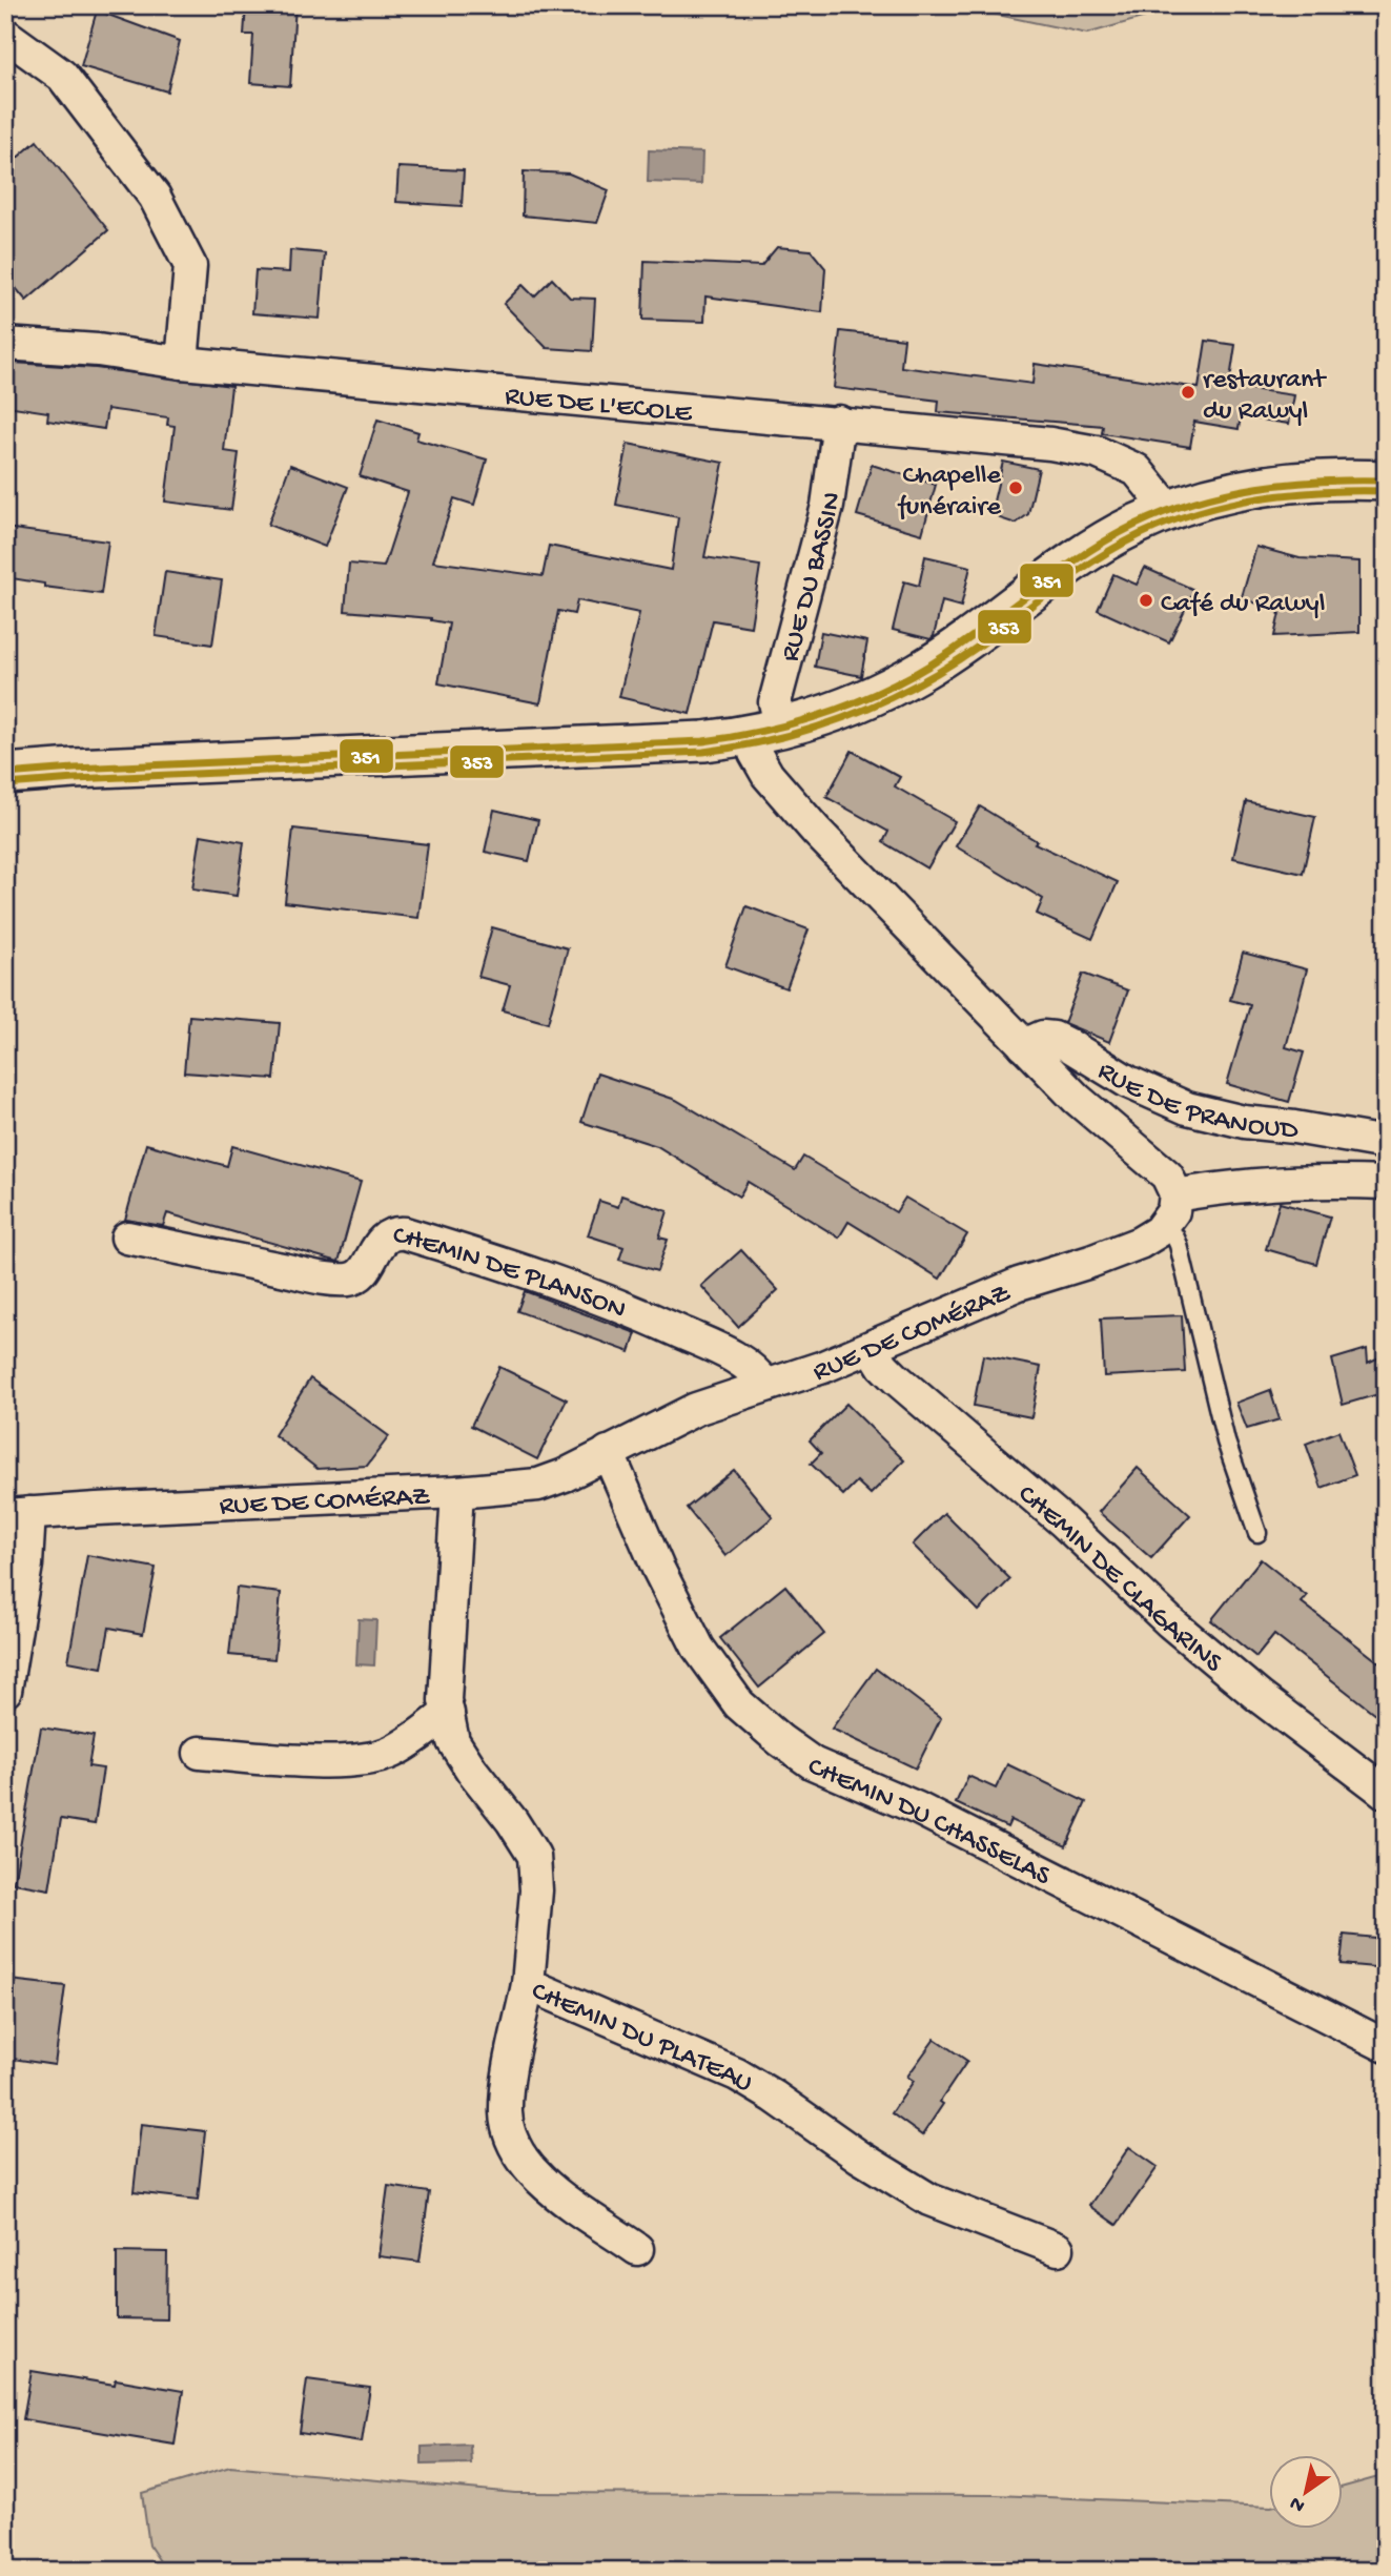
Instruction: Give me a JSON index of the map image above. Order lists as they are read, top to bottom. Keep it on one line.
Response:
{"streets":{"street":["RUE DE L'ECOLE","RUE DU BASSIN","RUE DE PRANOUD","CHEMIN DE PLANSON","RUE DE COMÉRAZ","CHEMIN DE CLAGARINS","CHEMIN DU CHASSELAS","CHEMIN DU PLATEAU"]},"crossings":[["RUE DE L'ECOLE","RUE DU BASSIN"],["RUE DE PRANOUD","RUE DE COMÉRAZ"],["CHEMIN DE PLANSON","RUE DE COMÉRAZ"],["RUE DE COMÉRAZ","CHEMIN DE CLAGARINS"],["RUE DE COMÉRAZ","CHEMIN DU CHASSELAS"],["RUE DE COMÉRAZ","CHEMIN DU PLATEAU"]],"places":["restaurant du Rawyl","Chapelle funéraire","Café du Rawyl"],"lines":["transit line 351","transit line 353"],"north":"bottom left"}
